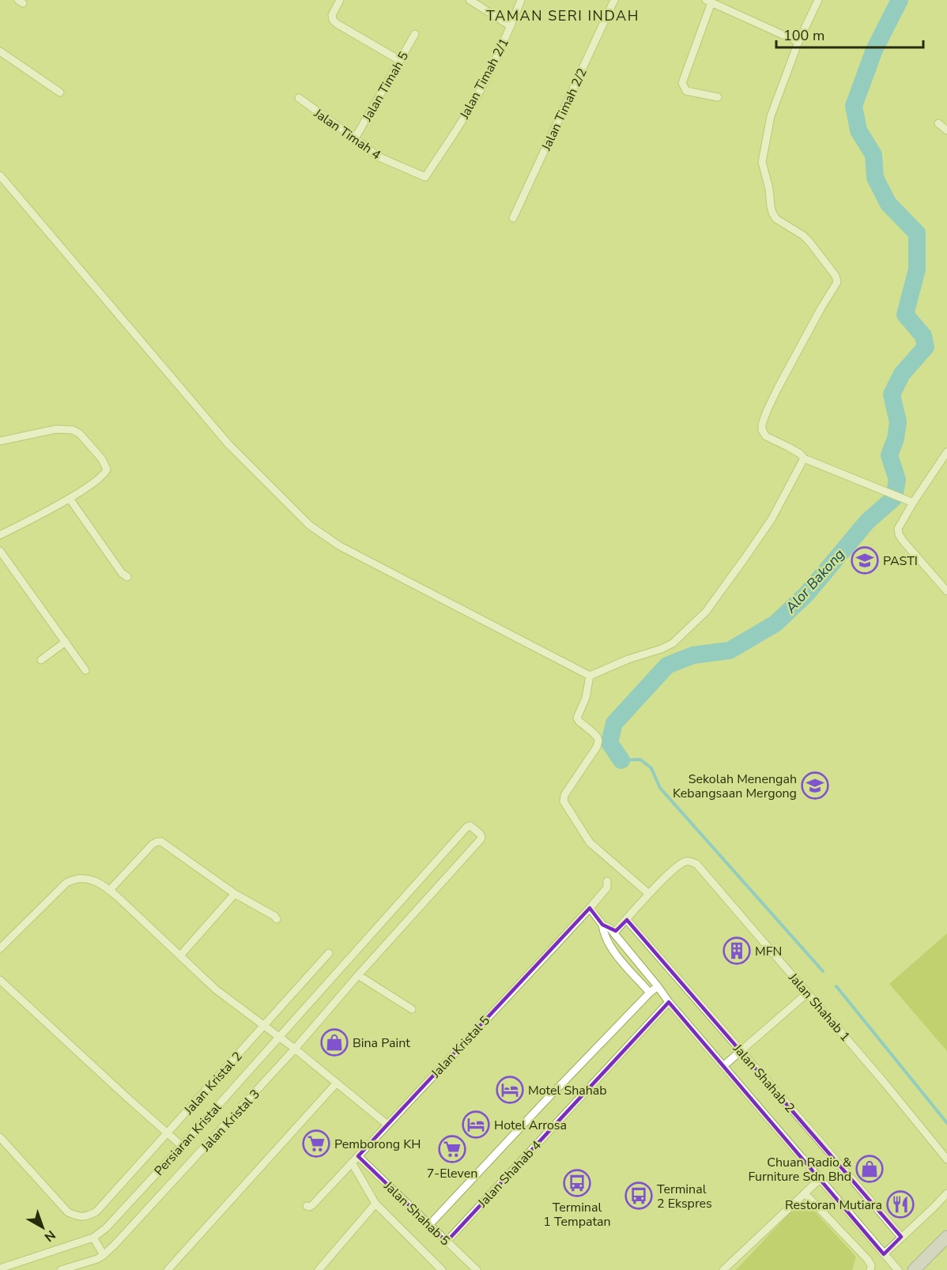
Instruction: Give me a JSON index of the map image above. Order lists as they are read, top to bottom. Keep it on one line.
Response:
{"streets":{"street":["Jalan Timah 2/1","Jalan Timah 5","Jalan Timah 2/2","Jalan Timah 4","Jalan Shahab 1","Jalan Kristal 5","Jalan Shahab 2","Jalan Kristal 2","Jalan Kristal 3","Persiaran Kristal","Jalan Shahab 4","Jalan Shahab 5"]},"crossings":[["Jalan Timah 2/1","Jalan Timah 4"],["Jalan Timah 5","Jalan Timah 4"],["Jalan Shahab 1","Jalan Shahab 2"],["Jalan Kristal 5","Jalan Shahab 5"],["Jalan Kristal 3","Persiaran Kristal"],["Jalan Shahab 4","Jalan Shahab 5"]],"districts":["TAMAN SERI INDAH"],"water":["Alor Bakong"],"places":{"school or university":["PASTI","Sekolah Menengah Kebangsaan Mergong"],"building":["MFN"],"shop":["Bina Paint","Chuan Radio & Furniture Sdn Bhd"],"hotel":["Motel Shahab","Hotel Arrosa"],"supermarket":["Pemborong KH","7-Eleven"],"bus stop":["Terminal 1 Tempatan","Terminal 2 Ekspres"],"restaurant":["Restoran Mutiara"]},"scale_bar":"100 m","north":"bottom right"}
